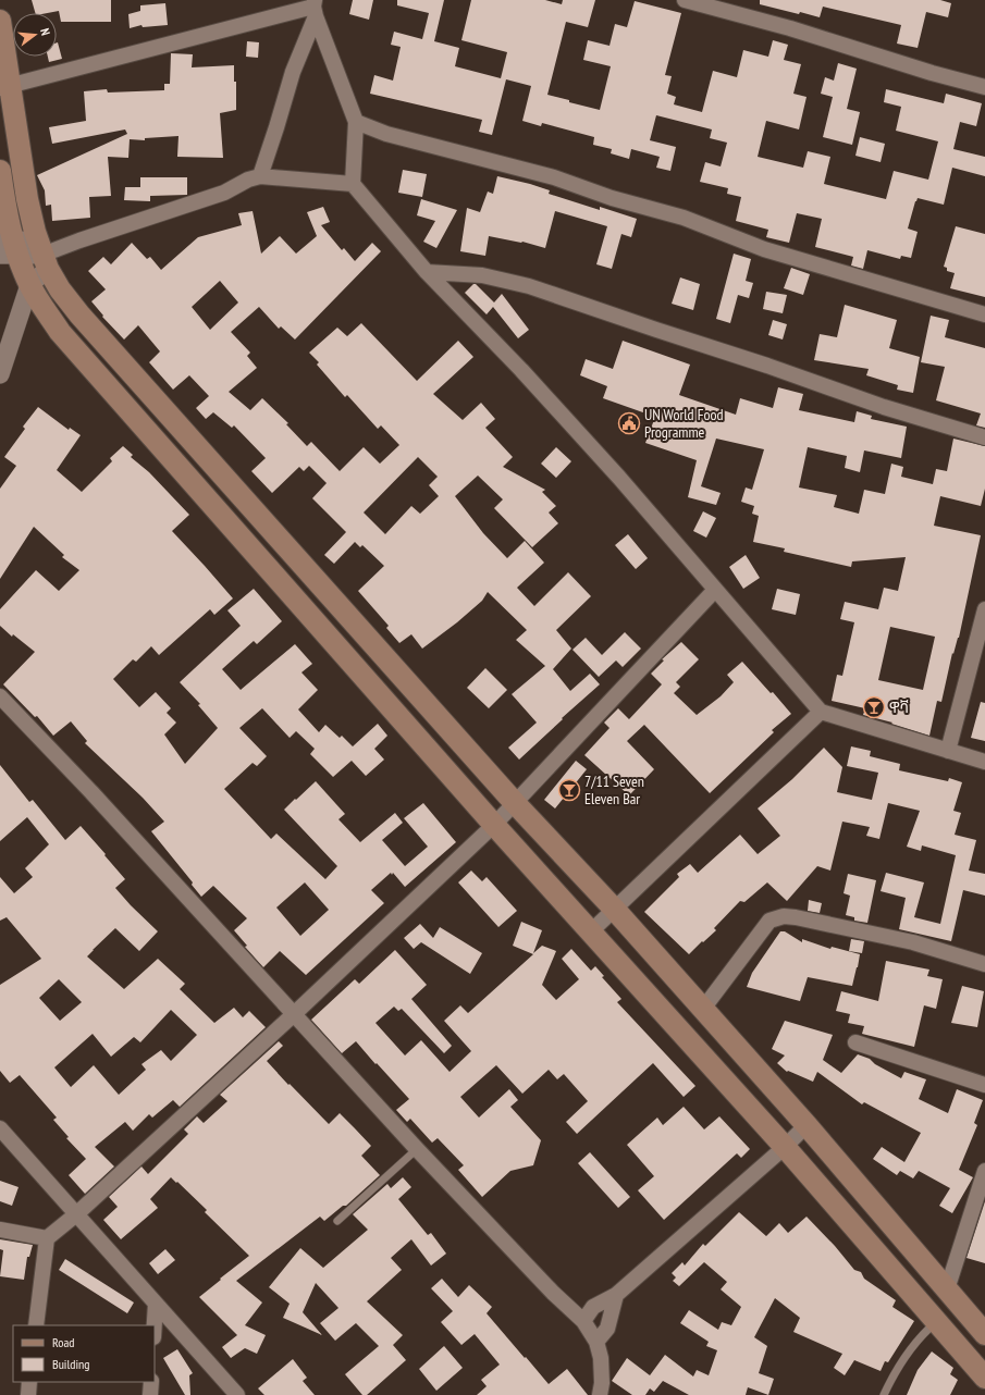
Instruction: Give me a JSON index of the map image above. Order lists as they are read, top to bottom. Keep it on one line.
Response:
{"places":{"public building":["UN World Food Programme"],"bar":["ዋቫ","7/11 Seven Eleven Bar"]},"legend":["Road","Building"],"north":"right"}
